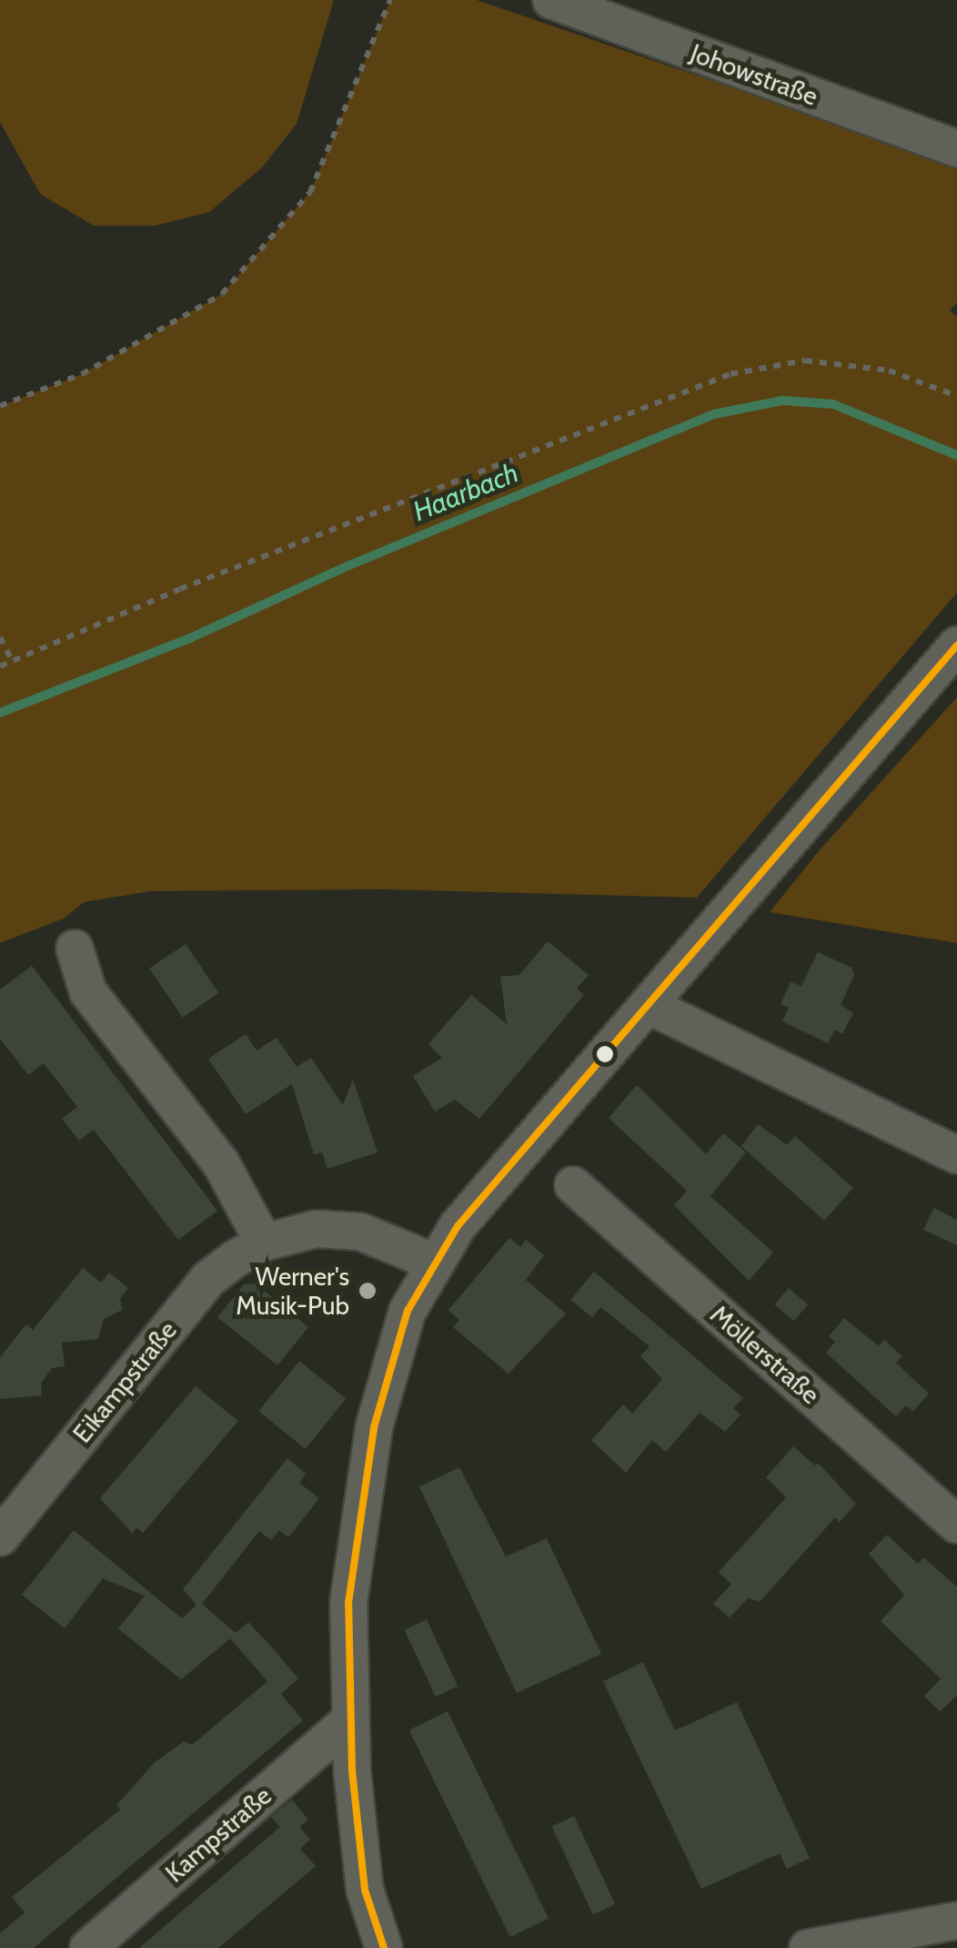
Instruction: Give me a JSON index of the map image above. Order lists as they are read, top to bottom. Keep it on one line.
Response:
{"streets":{"street":["Johowstraße","Möllerstraße","Eikampstraße","Kampstraße"]},"water":["Haarbach"],"places":["Werner's Musik-Pub"]}
